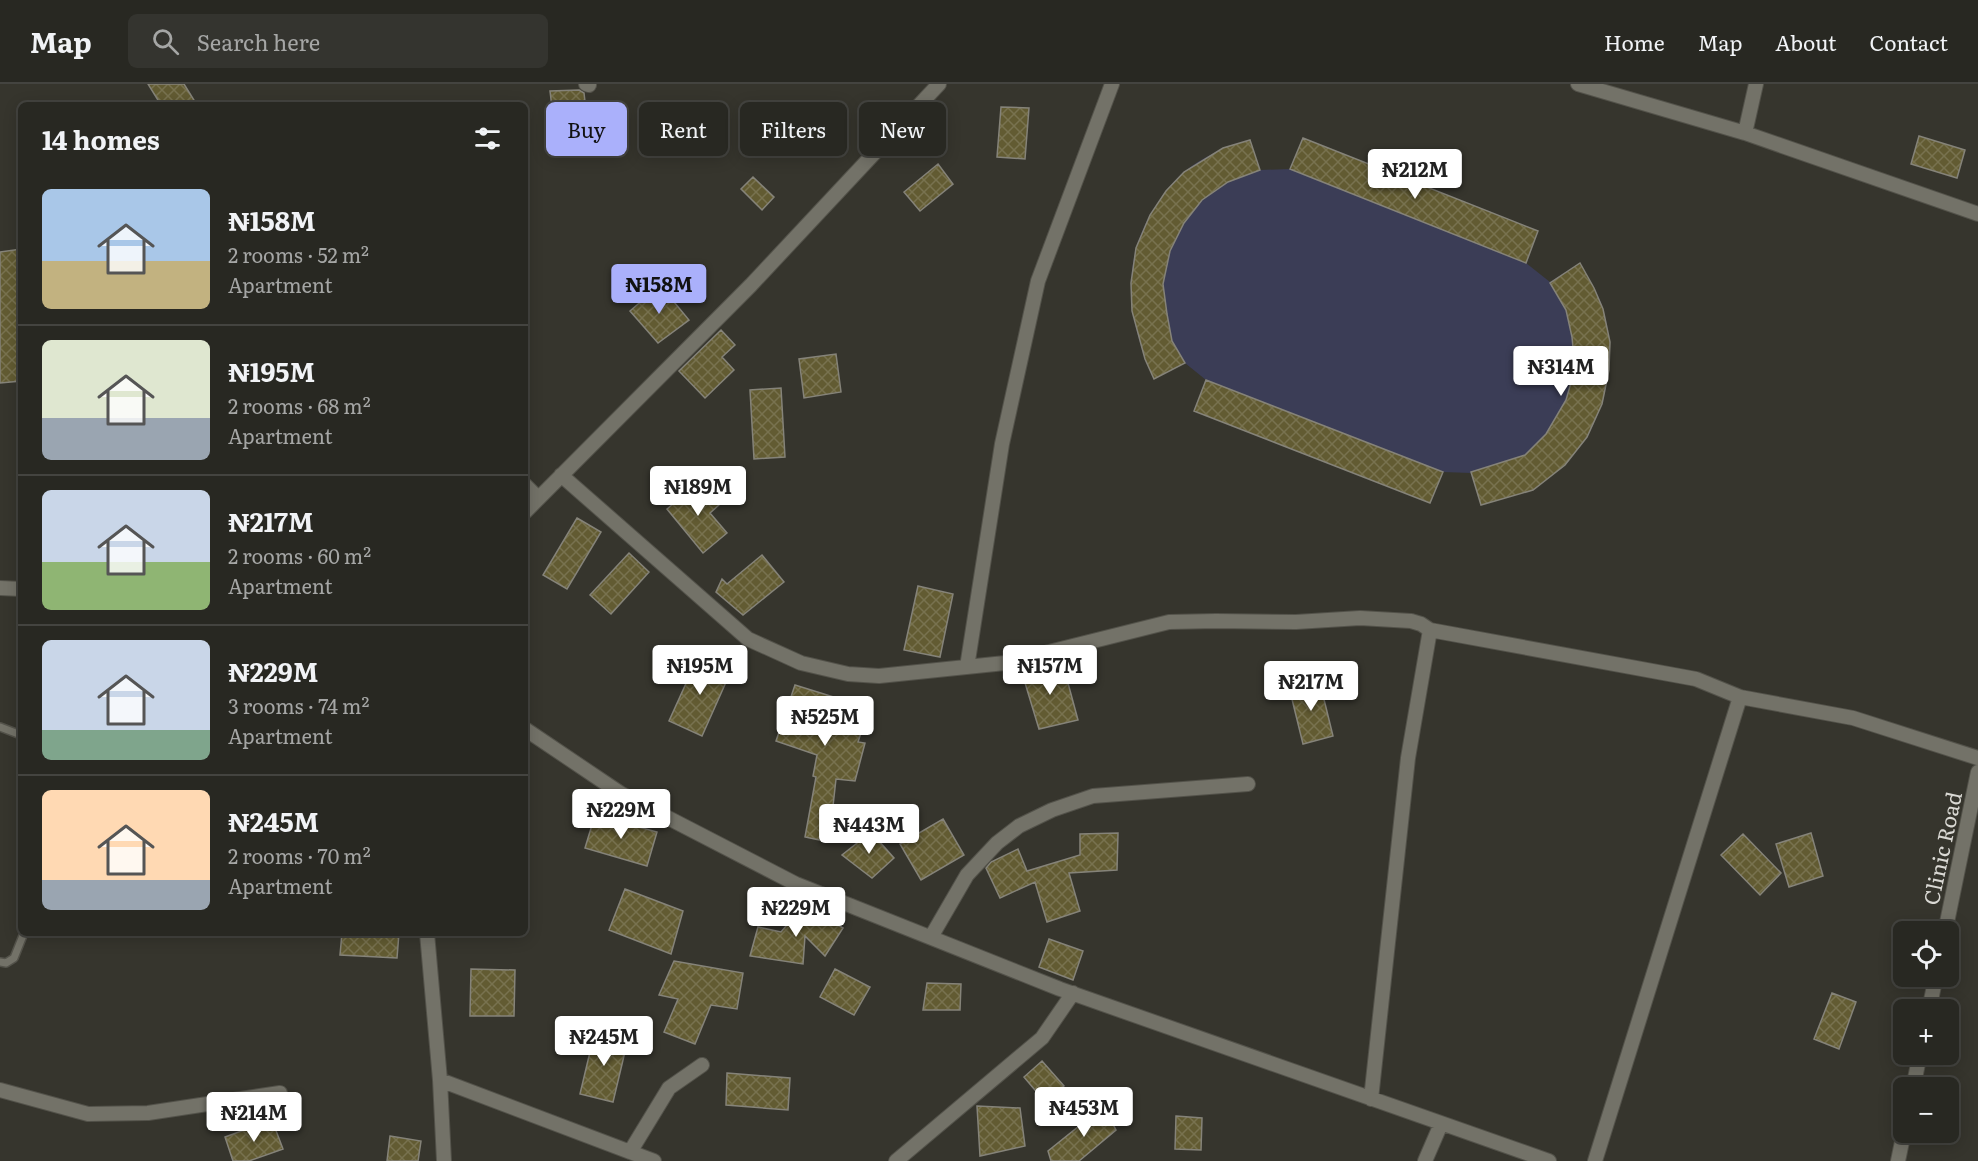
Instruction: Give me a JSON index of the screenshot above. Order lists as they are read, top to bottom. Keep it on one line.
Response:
{"streets":{"street":["Clinic Road"]},"page":{"header":"Map","search":"Search here","nav":["Home","Map","About","Contact"],"chip":["Buy","Rent","Filters","New"],"heading":"14 homes","price":["₦212M","₦158M","₦314M","₦189M","₦195M","₦157M","₦217M","₦525M","₦229M","₦443M","₦229M","₦245M","₦453M","₦214M"],"list":[{"name":"₦158M","note":"2 rooms · 52 m² · Apartment"},{"name":"₦195M","note":"2 rooms · 68 m² · Apartment"},{"name":"₦217M","note":"2 rooms · 60 m² · Apartment"},{"name":"₦229M","note":"3 rooms · 74 m² · Apartment"},{"name":"₦245M","note":"2 rooms · 70 m² · Apartment"}],"map_buttons":["+","−"]}}
